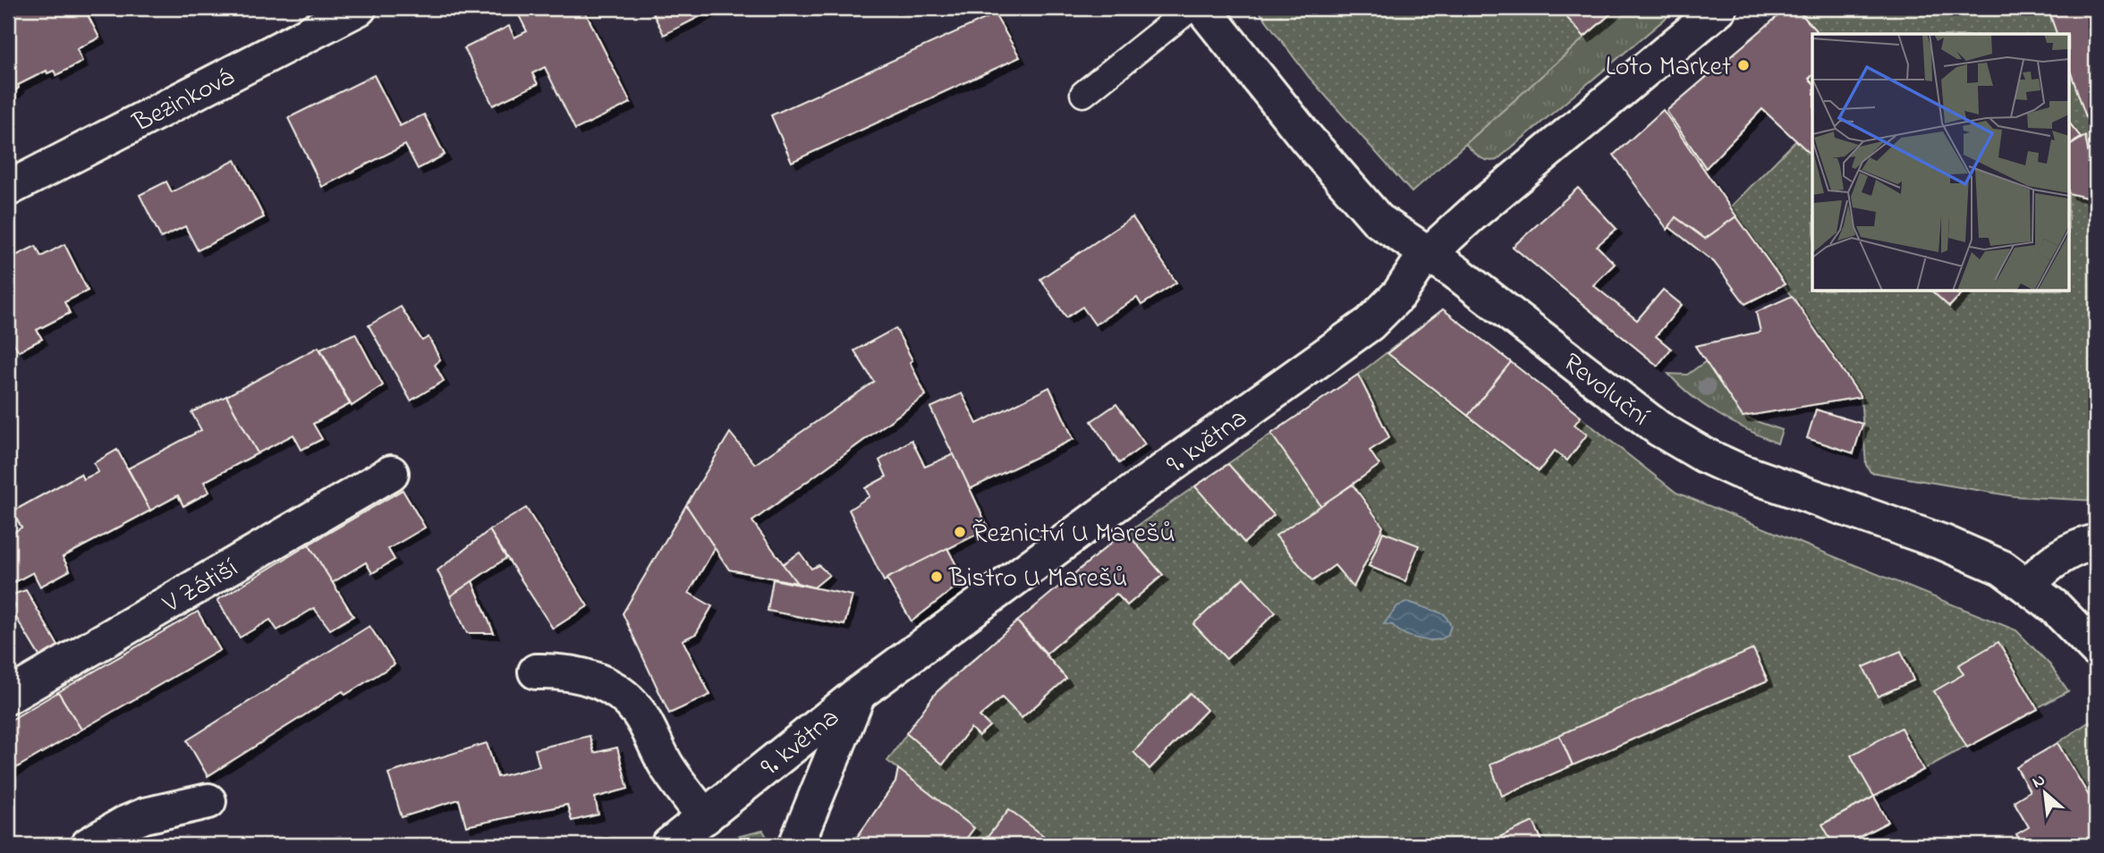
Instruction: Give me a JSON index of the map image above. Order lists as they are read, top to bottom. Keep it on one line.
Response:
{"streets":{"street":["Bezinková","Revoluční","9. května","V Zátiší"]},"crossings":[["Revoluční","9. května"]],"places":["Loto Market","Řeznictví U Marešů","Bistro U Marešů"],"north":"top left"}
